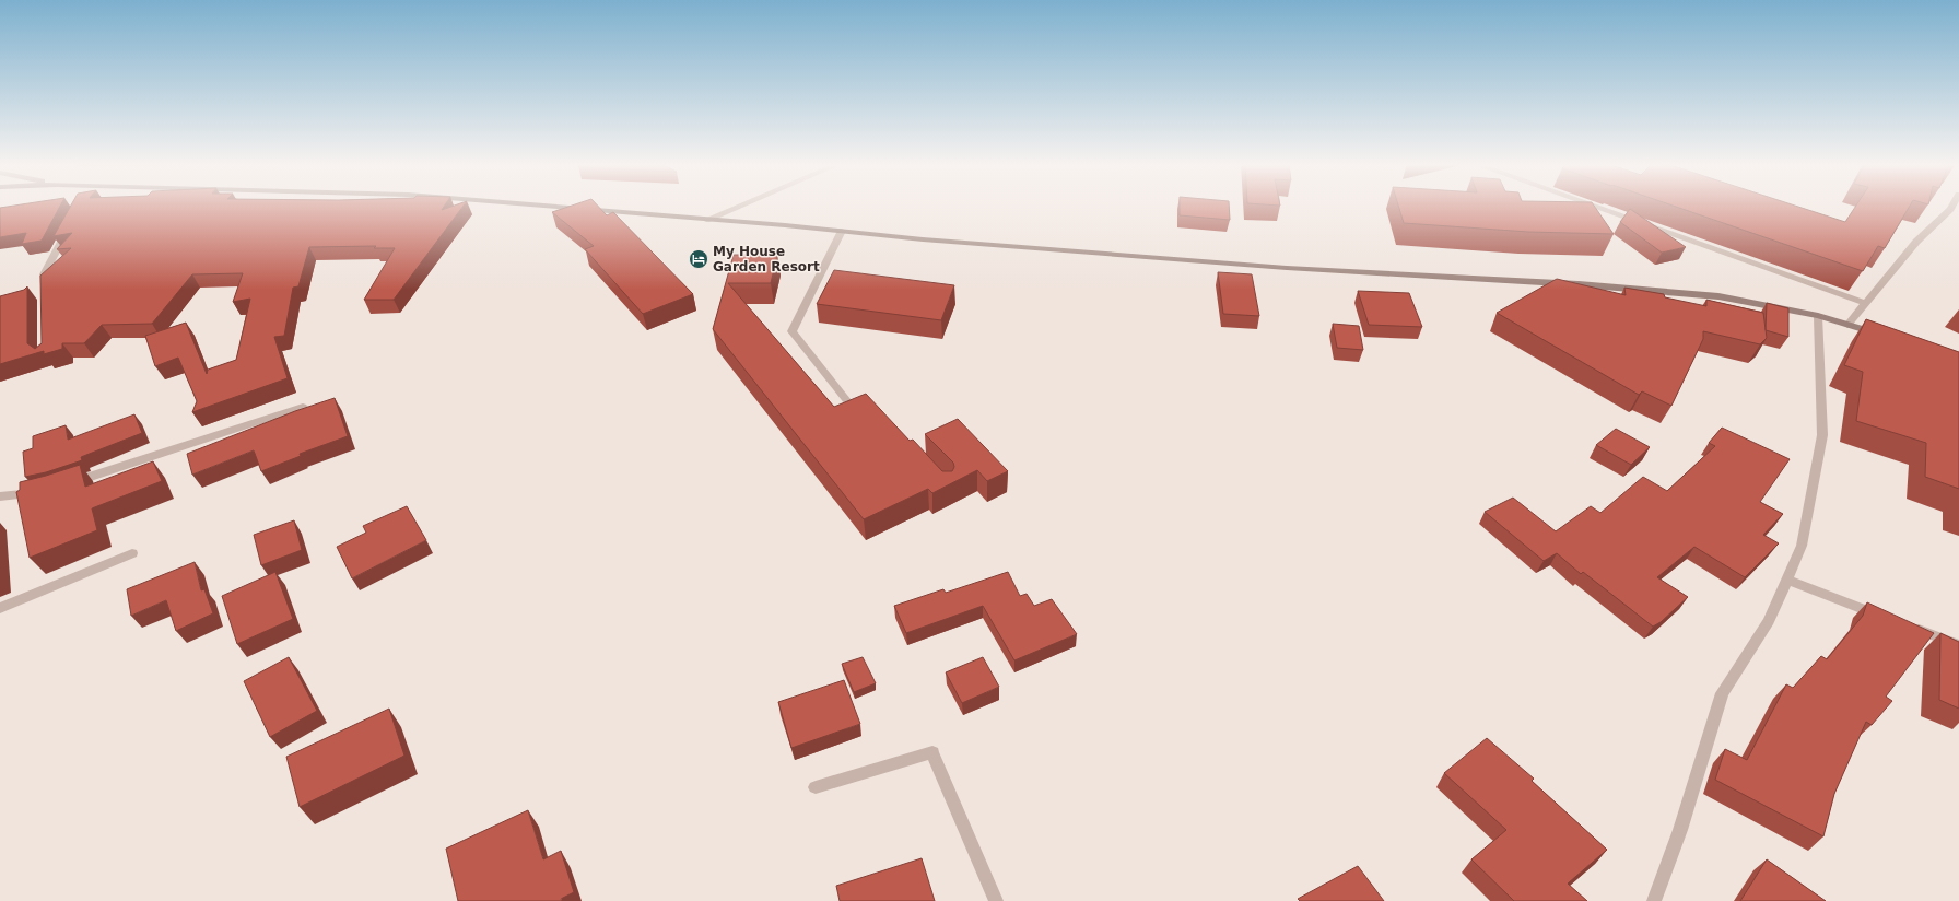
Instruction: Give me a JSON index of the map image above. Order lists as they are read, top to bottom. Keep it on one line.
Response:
{"places":{"hotel":["My House Garden Resort"]}}
